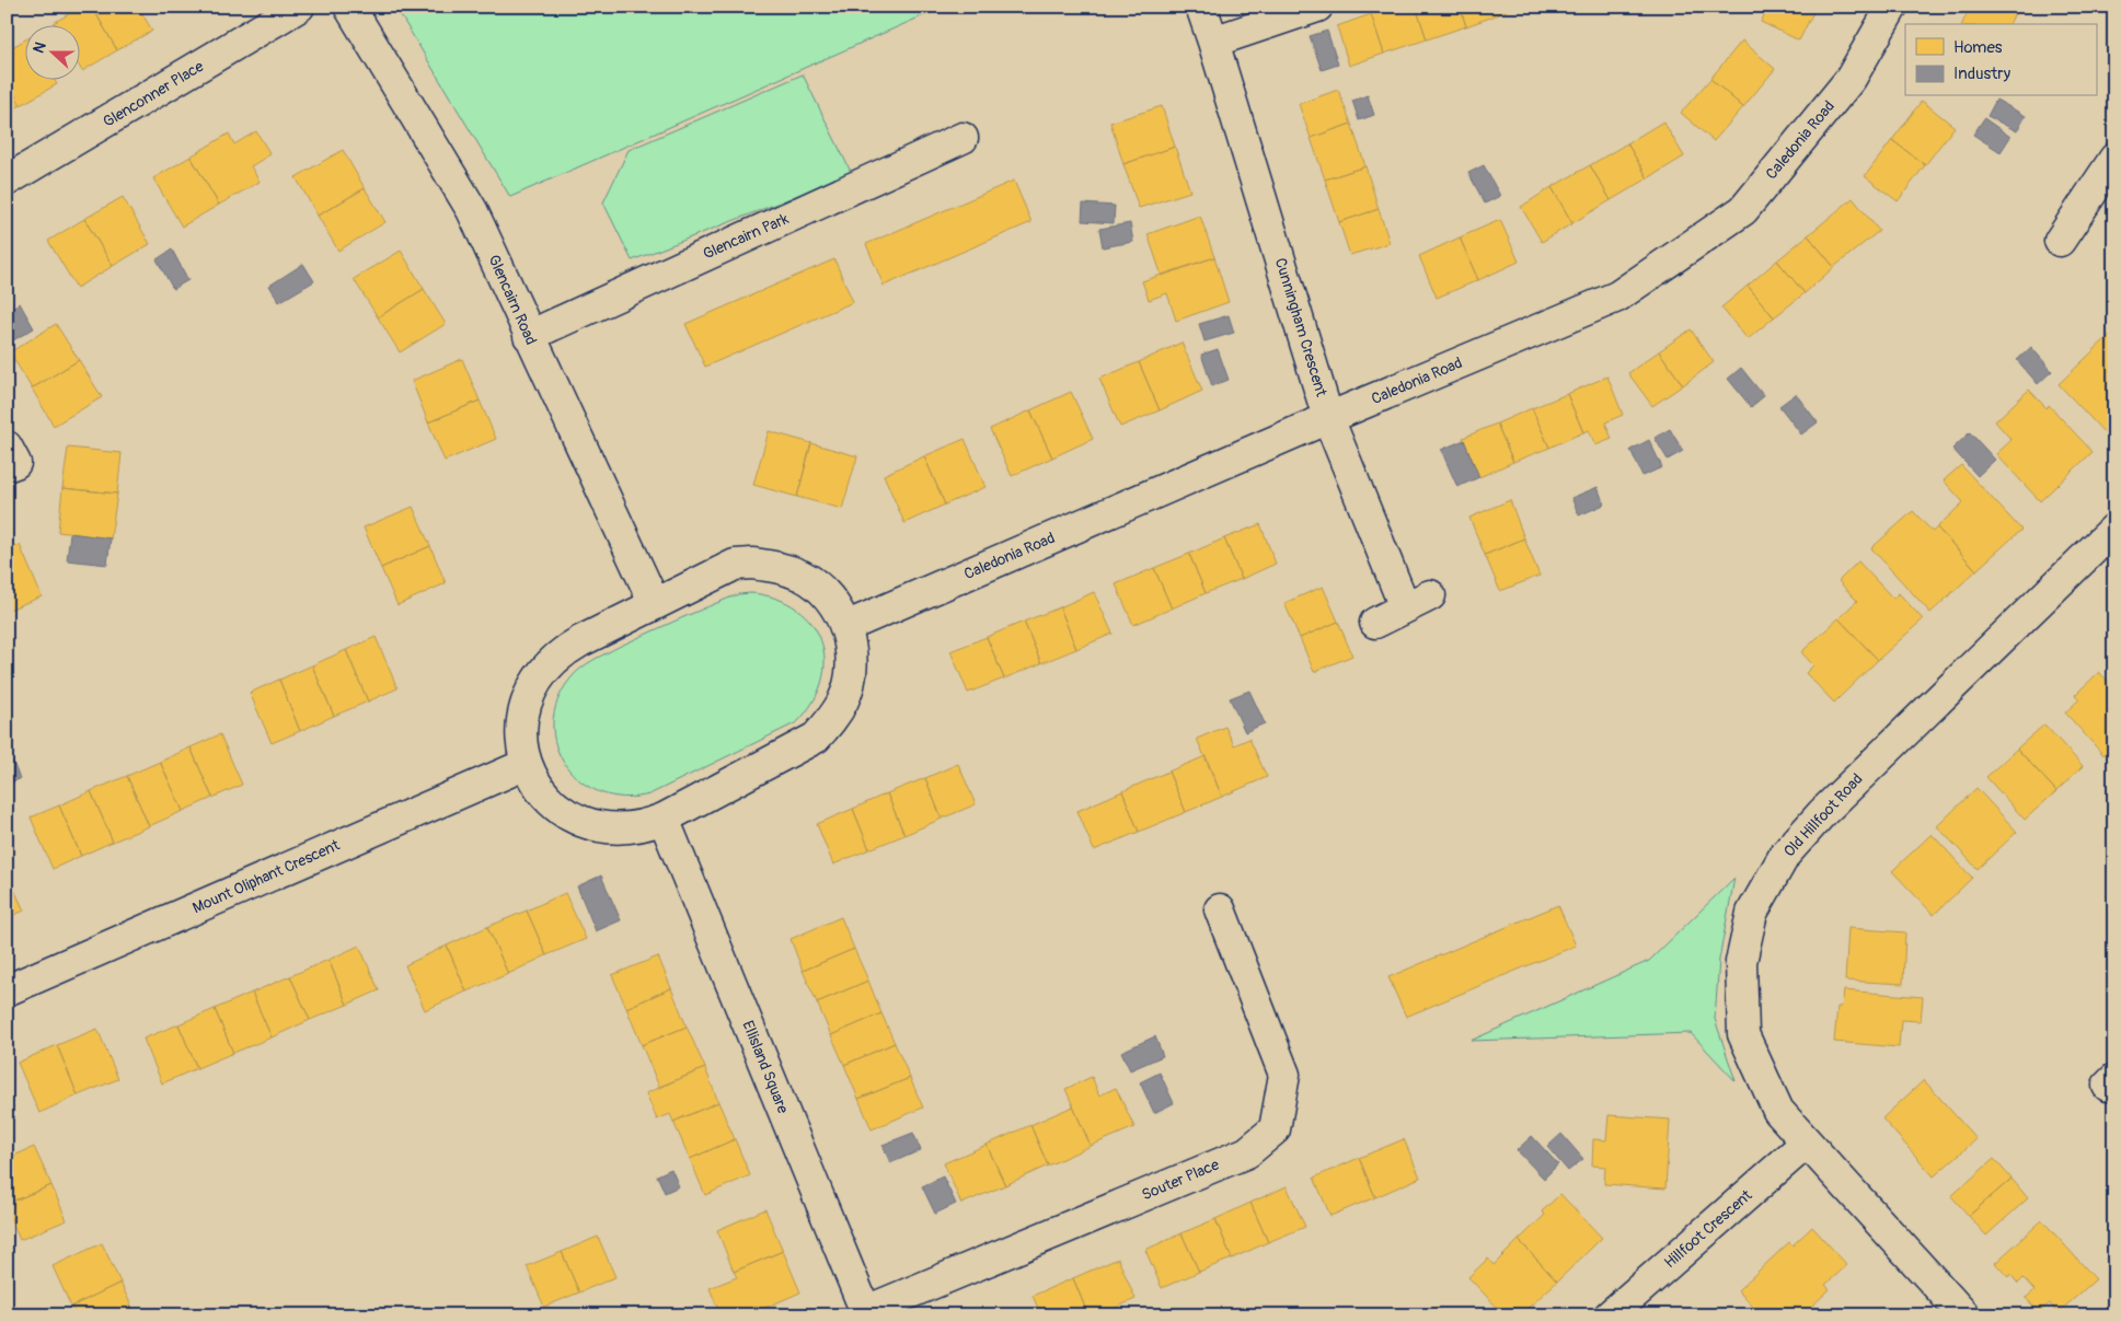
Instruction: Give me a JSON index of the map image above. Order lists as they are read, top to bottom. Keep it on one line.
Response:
{"streets":{"street":["Glenconner Place","Caledonia Road","Glencairn Park","Glencairn Road","Cunningham Crescent","Old Hillfoot Road","Mount Oliphant Crescent","Ellisland Square","Souter Place","Hillfoot Crescent"]},"crossings":[["Caledonia Road","Cunningham Crescent"],["Glencairn Park","Glencairn Road"],["Old Hillfoot Road","Hillfoot Crescent"],["Ellisland Square","Souter Place"]],"legend":["Homes","Industry"],"north":"left"}
